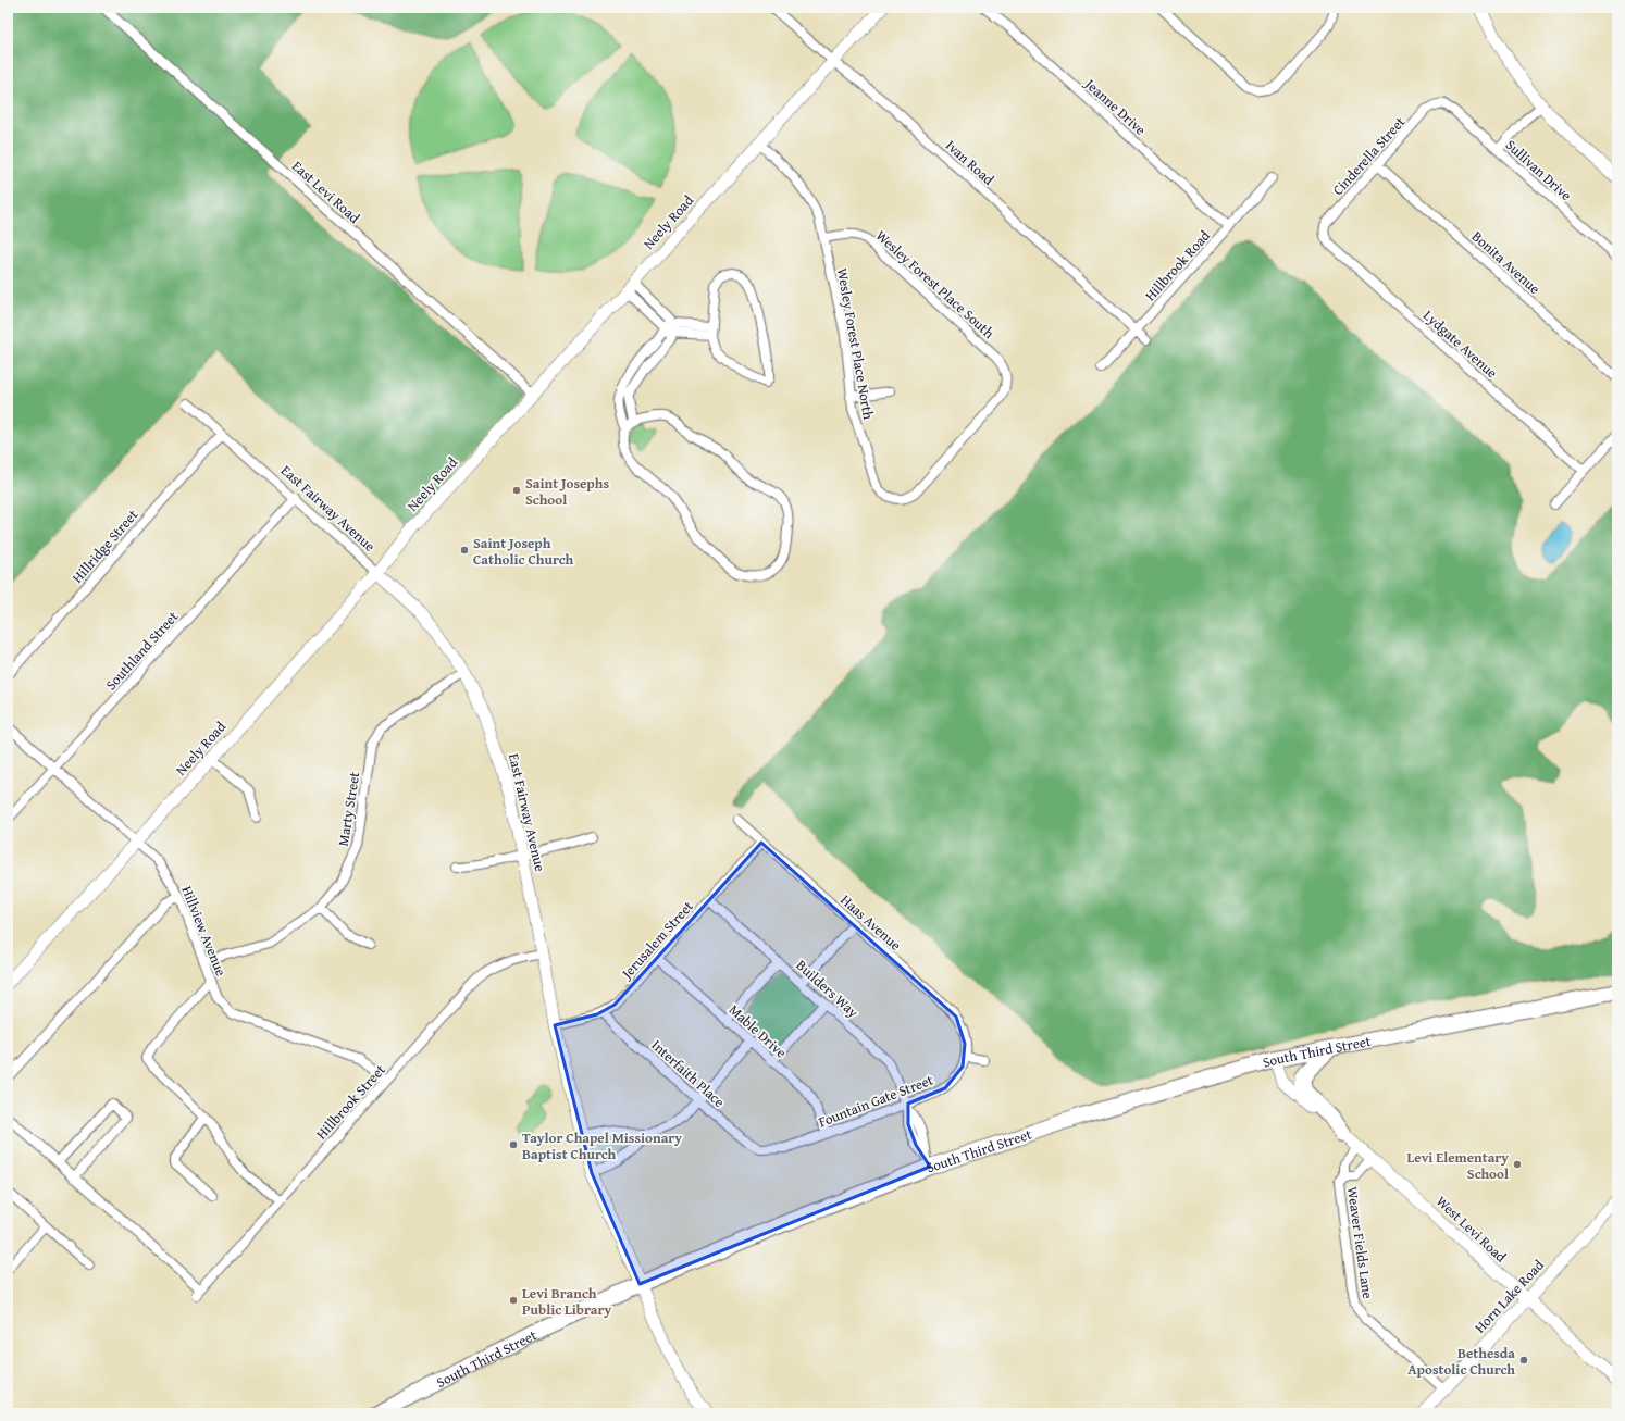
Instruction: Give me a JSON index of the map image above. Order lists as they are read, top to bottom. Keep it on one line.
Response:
{"streets":{"highway":["South Third Street"],"street":["Jeanne Drive","Cinderella Street","Ivan Road","Sullivan Drive","East Levi Road","Neely Road","Bonita Avenue","Hillbrook Road","Wesley Forest Place South","Wesley Forest Place North","Lydgate Avenue","East Fairway Avenue","Hillridge Street","Southland Street","Marty Street","Haas Avenue","Hillview Avenue","Jerusalem Street","Builders Way","Mable Drive","Interfaith Place","Fountain Gate Street","Hillbrook Street","West Levi Road","Weaver Fields Lane","Horn Lake Road"]},"crossings":[["Jeanne Drive","Hillbrook Road"],["Cinderella Street","Sullivan Drive"],["Cinderella Street","Bonita Avenue"],["Cinderella Street","Lydgate Avenue"],["Ivan Road","Neely Road"],["Ivan Road","Hillbrook Road"],["East Levi Road","Neely Road"],["Neely Road","Wesley Forest Place North"],["Neely Road","East Fairway Avenue"],["Neely Road","Hillview Avenue"],["Wesley Forest Place South","Wesley Forest Place North"],["East Fairway Avenue","Hillridge Street"],["East Fairway Avenue","Southland Street"],["East Fairway Avenue","Marty Street"],["East Fairway Avenue","Jerusalem Street"],["East Fairway Avenue","South Third Street"],["East Fairway Avenue","Hillbrook Street"],["Southland Street","Hillview Avenue"],["Marty Street","Hillview Avenue"],["Haas Avenue","Jerusalem Street"],["Haas Avenue","Fountain Gate Street"],["Hillview Avenue","Hillbrook Street"],["Jerusalem Street","Builders Way"],["Jerusalem Street","Mable Drive"],["Jerusalem Street","Interfaith Place"],["Builders Way","South Third Street"],["Builders Way","Fountain Gate Street"],["Mable Drive","Fountain Gate Street"],["South Third Street","West Levi Road"],["Interfaith Place","Fountain Gate Street"],["West Levi Road","Weaver Fields Lane"],["West Levi Road","Horn Lake Road"],["Weaver Fields Lane","Horn Lake Road"]],"places":["Saint Josephs School","Saint Joseph Catholic Church","Taylor Chapel Missionary Baptist Church","Levi Elementary School","Levi Branch Public Library","Bethesda Apostolic Church"]}
